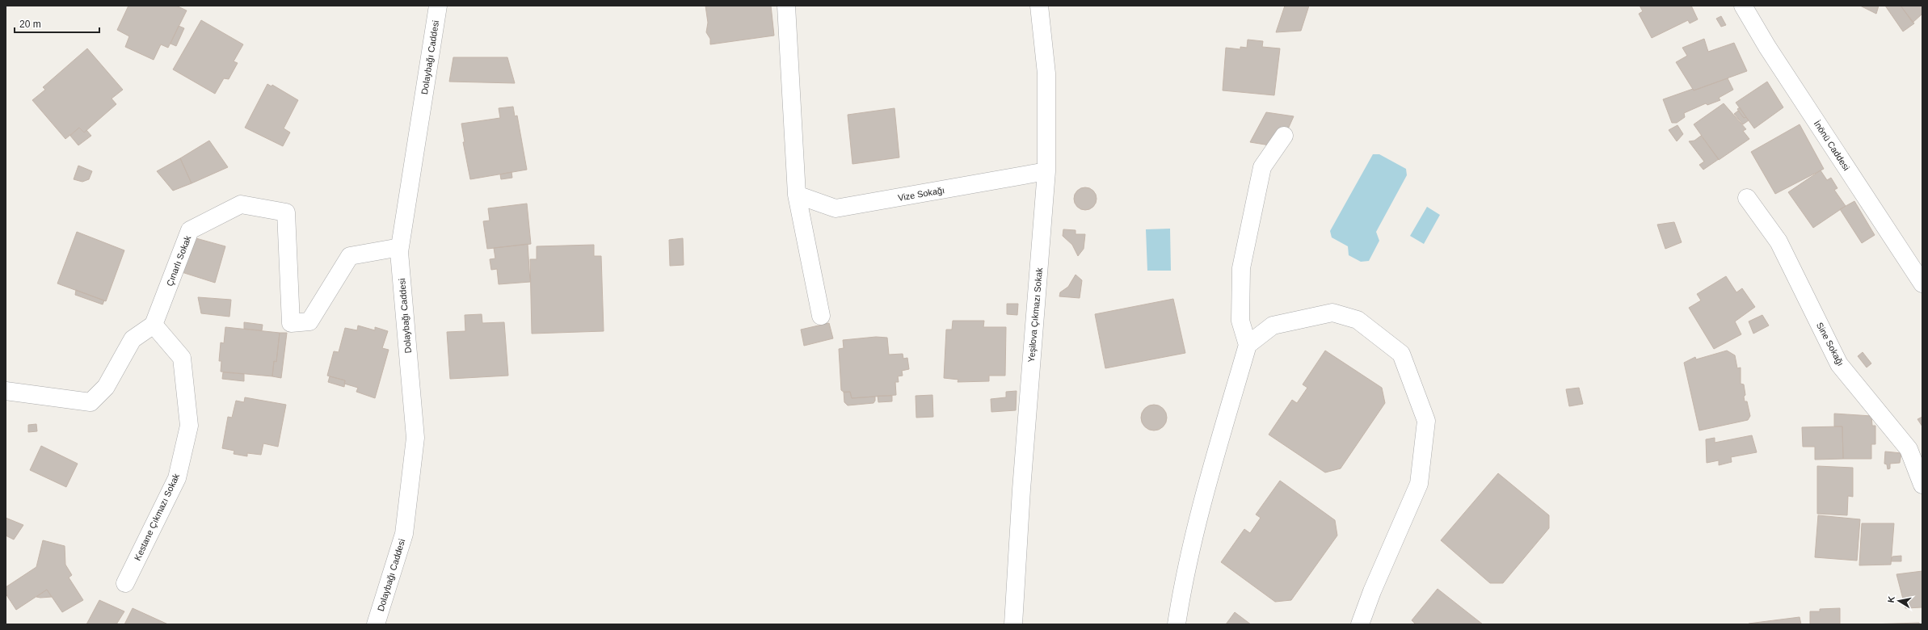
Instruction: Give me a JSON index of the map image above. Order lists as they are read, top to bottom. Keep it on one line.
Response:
{"streets":{"street":["Dolaybağı Caddesi","İnönü Caddesi","Vize Sokağı","Çınarlı Sokak","Yeşilova Çıkmazı Sokak","Sine Sokağı","Kestane Çıkmazı Sokak"]},"crossings":[["Dolaybağı Caddesi","Çınarlı Sokak"],["Vize Sokağı","Yeşilova Çıkmazı Sokak"],["Çınarlı Sokak","Kestane Çıkmazı Sokak"]],"scale_bar":"20 m","north":"left"}
